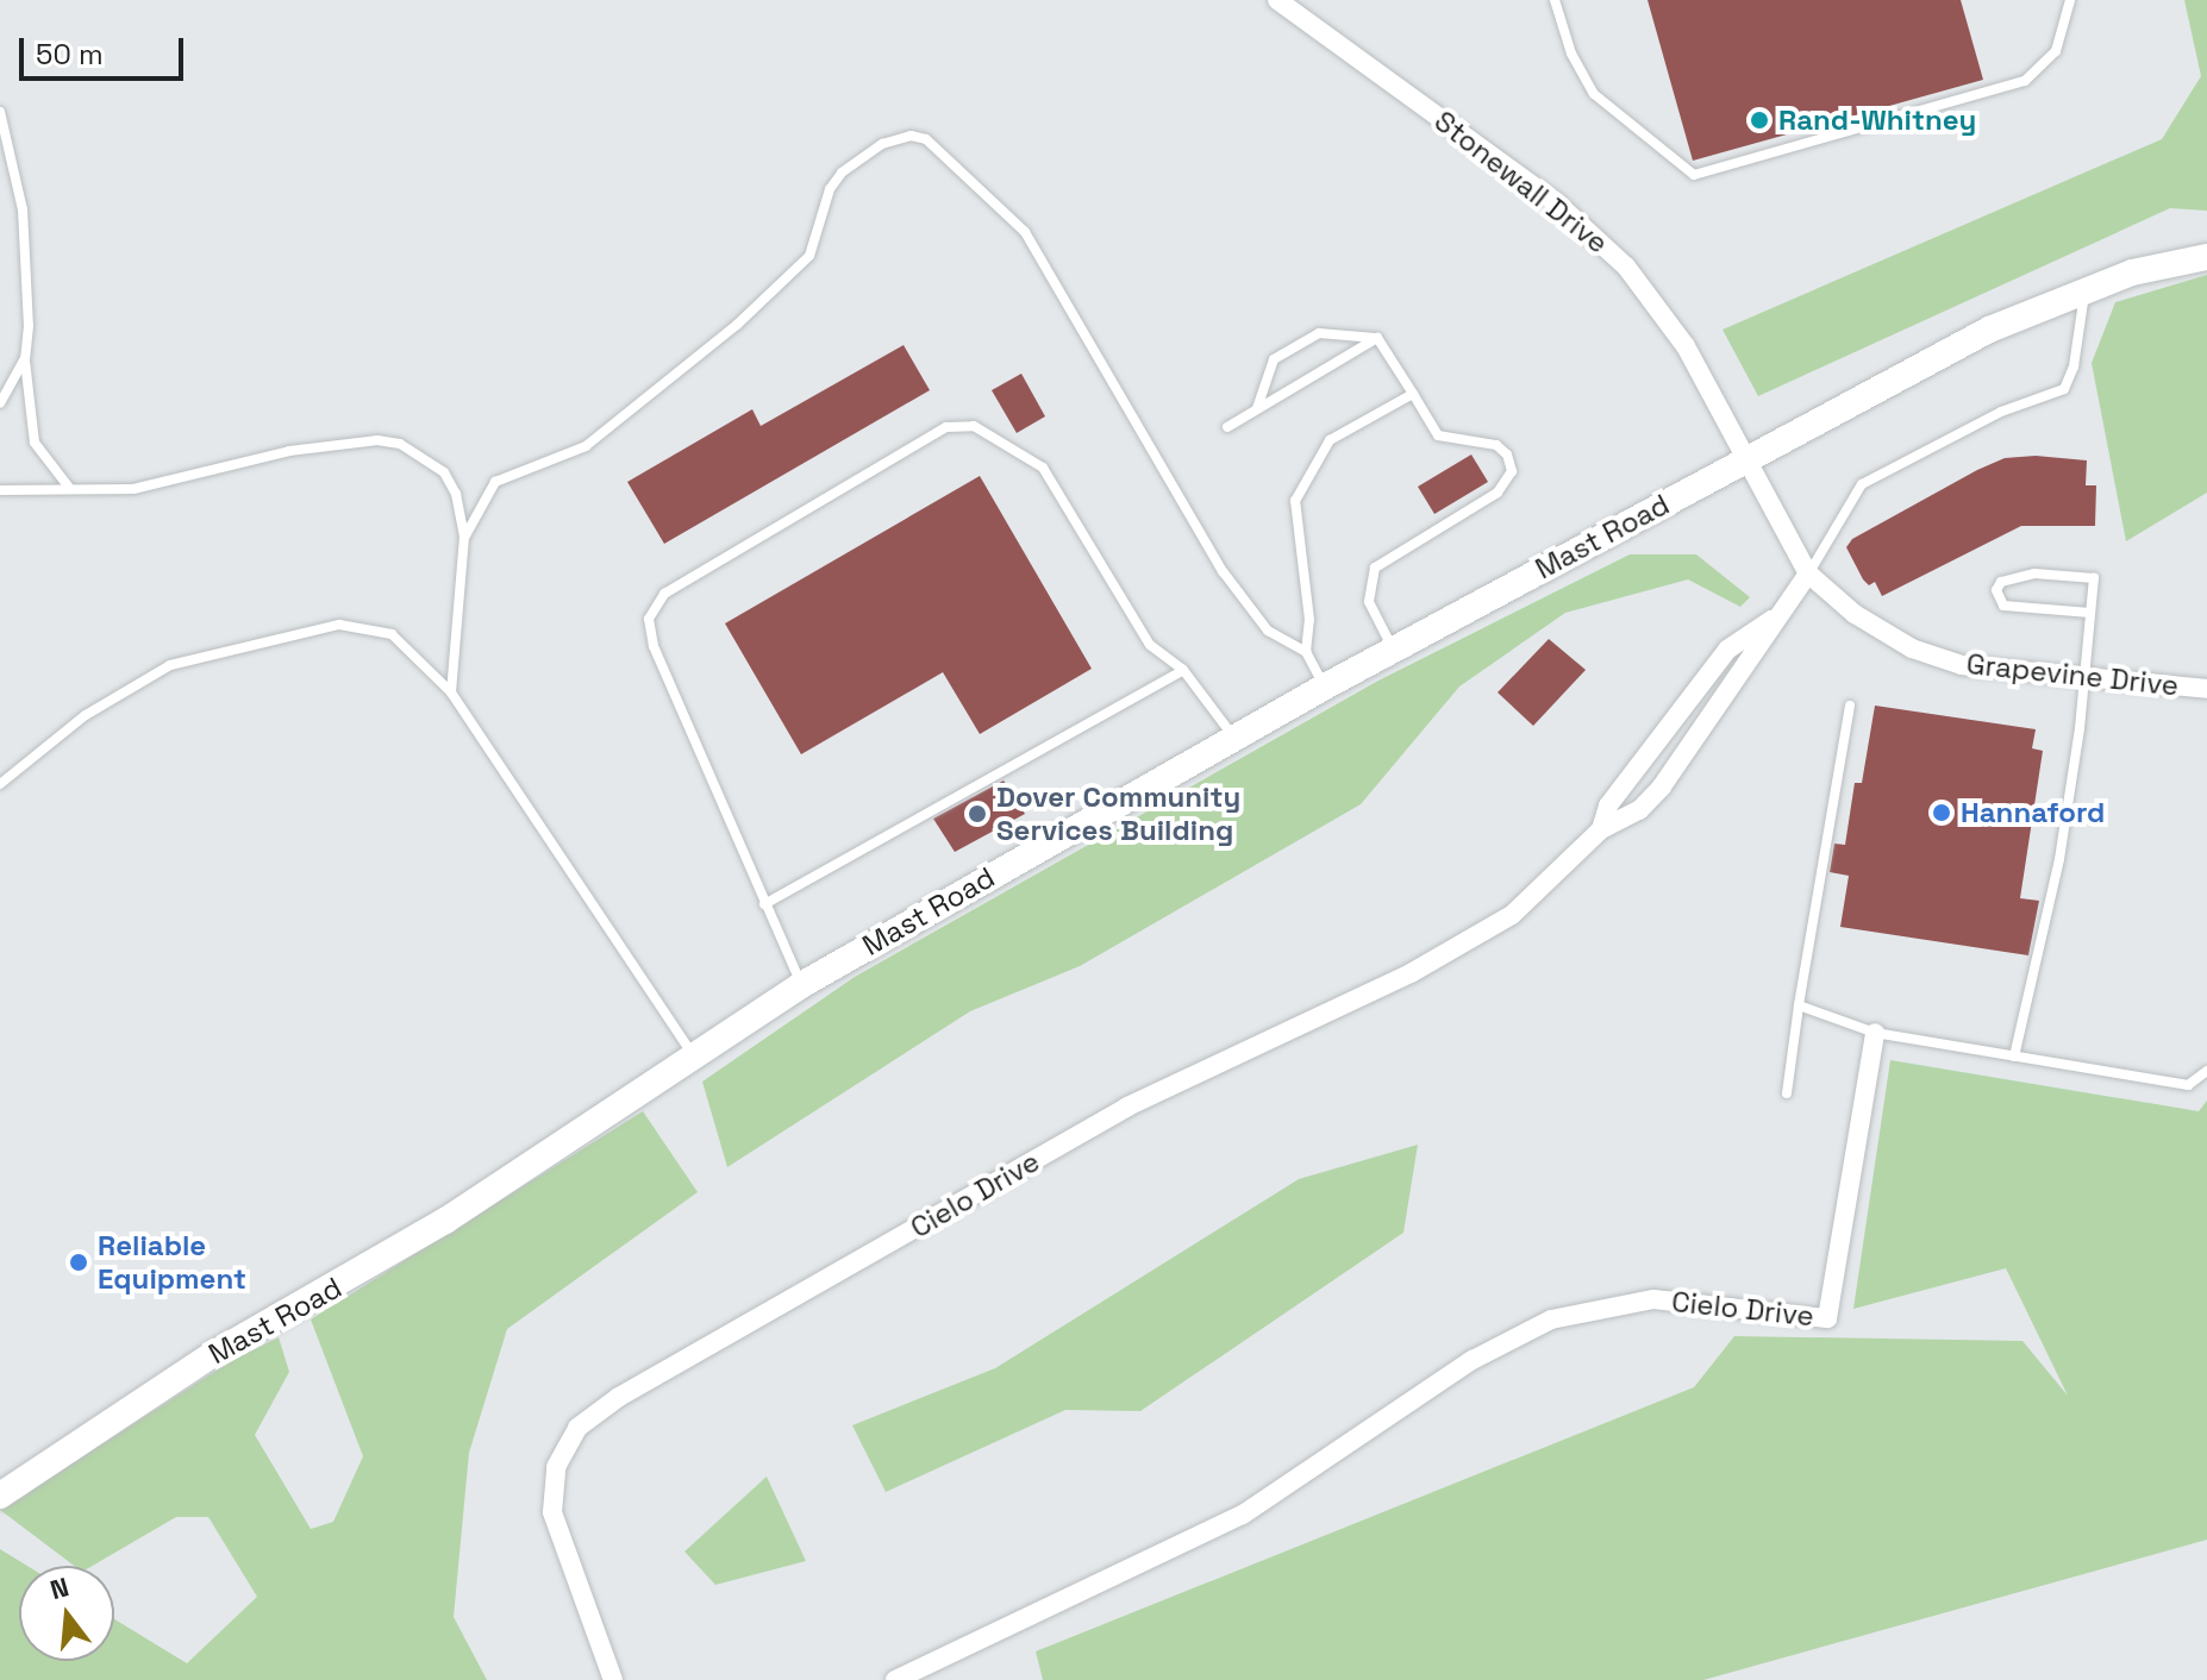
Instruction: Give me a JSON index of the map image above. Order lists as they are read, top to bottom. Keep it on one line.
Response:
{"streets":{"street":["Stonewall Drive","Mast Road","Grapevine Drive","Cielo Drive"]},"crossings":[["Stonewall Drive","Mast Road"],["Stonewall Drive","Grapevine Drive"],["Mast Road","Grapevine Drive"],["Grapevine Drive","Cielo Drive"]],"places":["Rand-Whitney","Hannaford","Dover Community Services Building","Reliable Equipment"],"scale_bar":"50 m","north":"top"}
